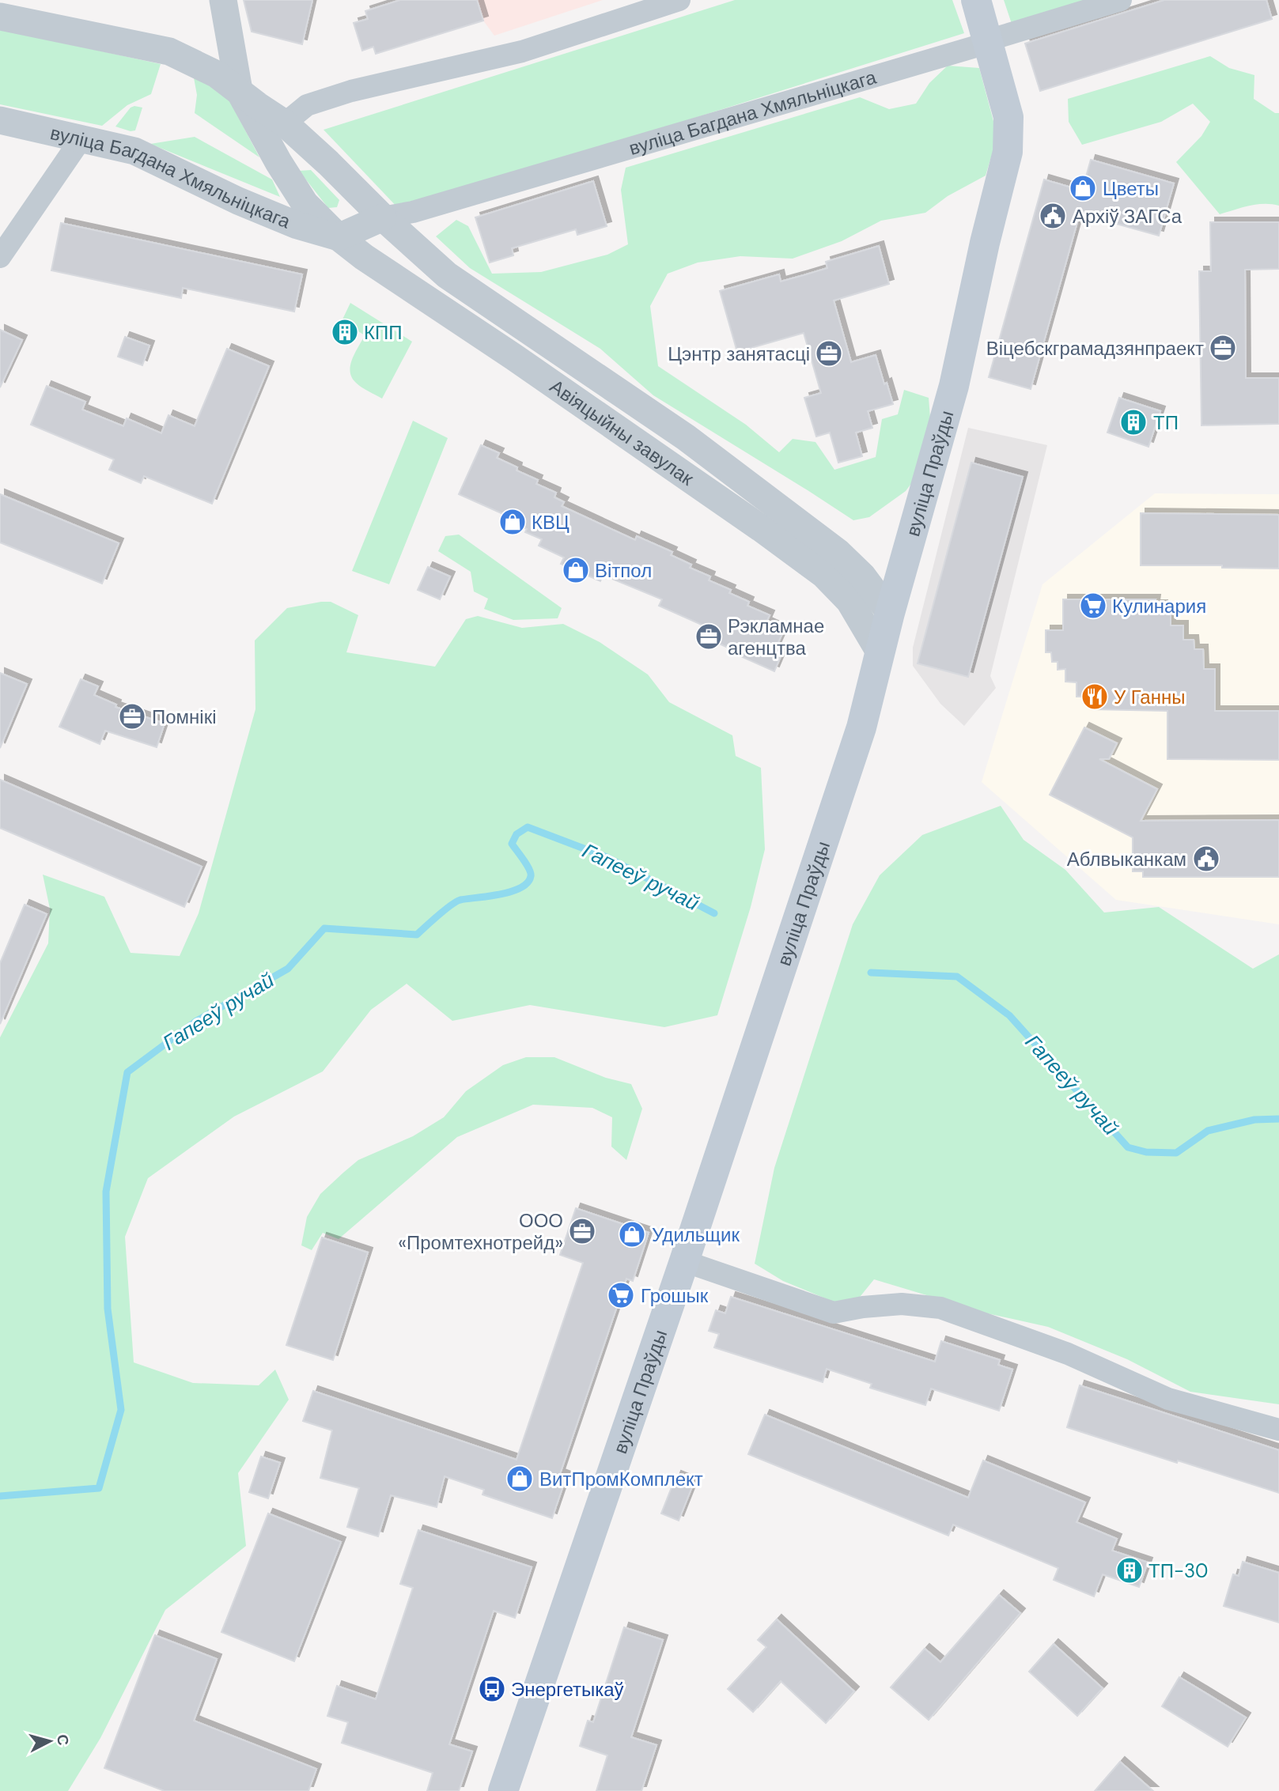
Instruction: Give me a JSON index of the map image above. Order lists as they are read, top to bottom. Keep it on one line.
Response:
{"streets":{"main road":["вуліца Праўды"],"street":["вуліца Багдана Хмяльніцкага","Авіяцыйны завулак"]},"crossings":[["вуліца Багдана Хмяльніцкага","Авіяцыйны завулак"],["вуліца Багдана Хмяльніцкага","вуліца Праўды"],["Авіяцыйны завулак","вуліца Праўды"]],"water":["Гапееў ручай"],"places":{"shop":["Цветы","КВЦ","Вітпол","Удильщик","ВитПромКомплект"],"public building":["Архіў ЗАГСа","Аблвыканкам"],"building":["КПП","ТП","ТП-30"],"office":["Віцебскграмадзянпраект","Цэнтр занятасці","Рэкламнае агенцтва","Помнікі","ООО «Промтехнотрейд»"],"supermarket":["Кулинария","Грошык"],"restaurant":["У Ганны"],"bus stop":["Энергетыкаў"]},"north":"right"}
